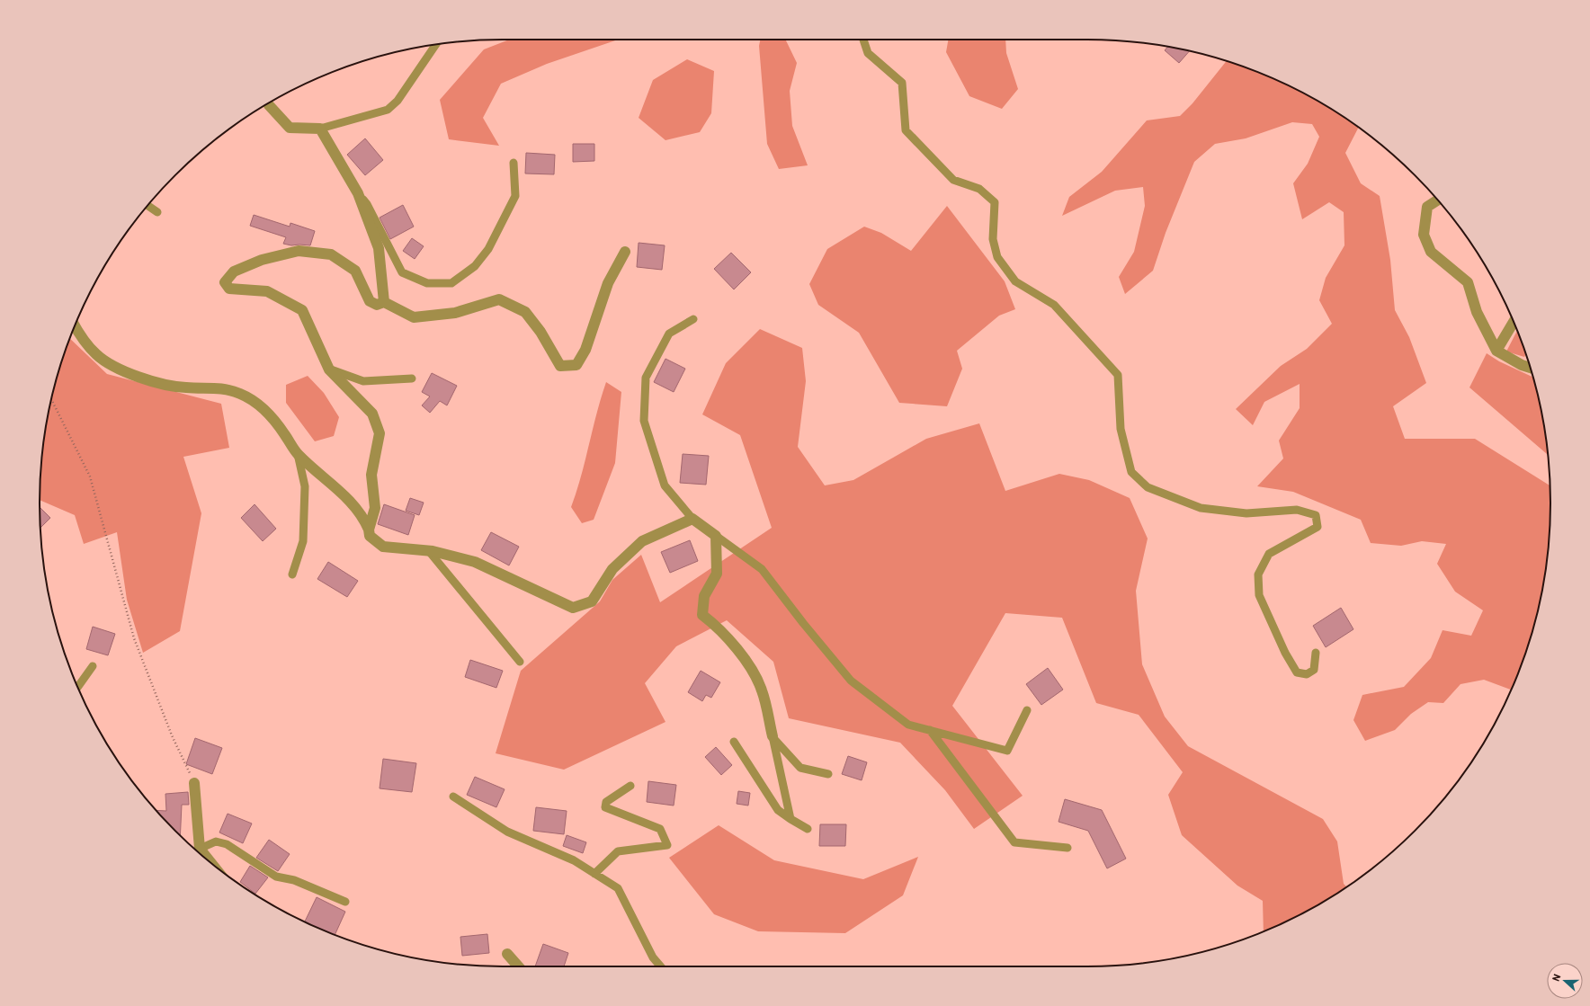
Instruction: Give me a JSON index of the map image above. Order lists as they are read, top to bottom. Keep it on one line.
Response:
{"north":"left"}
